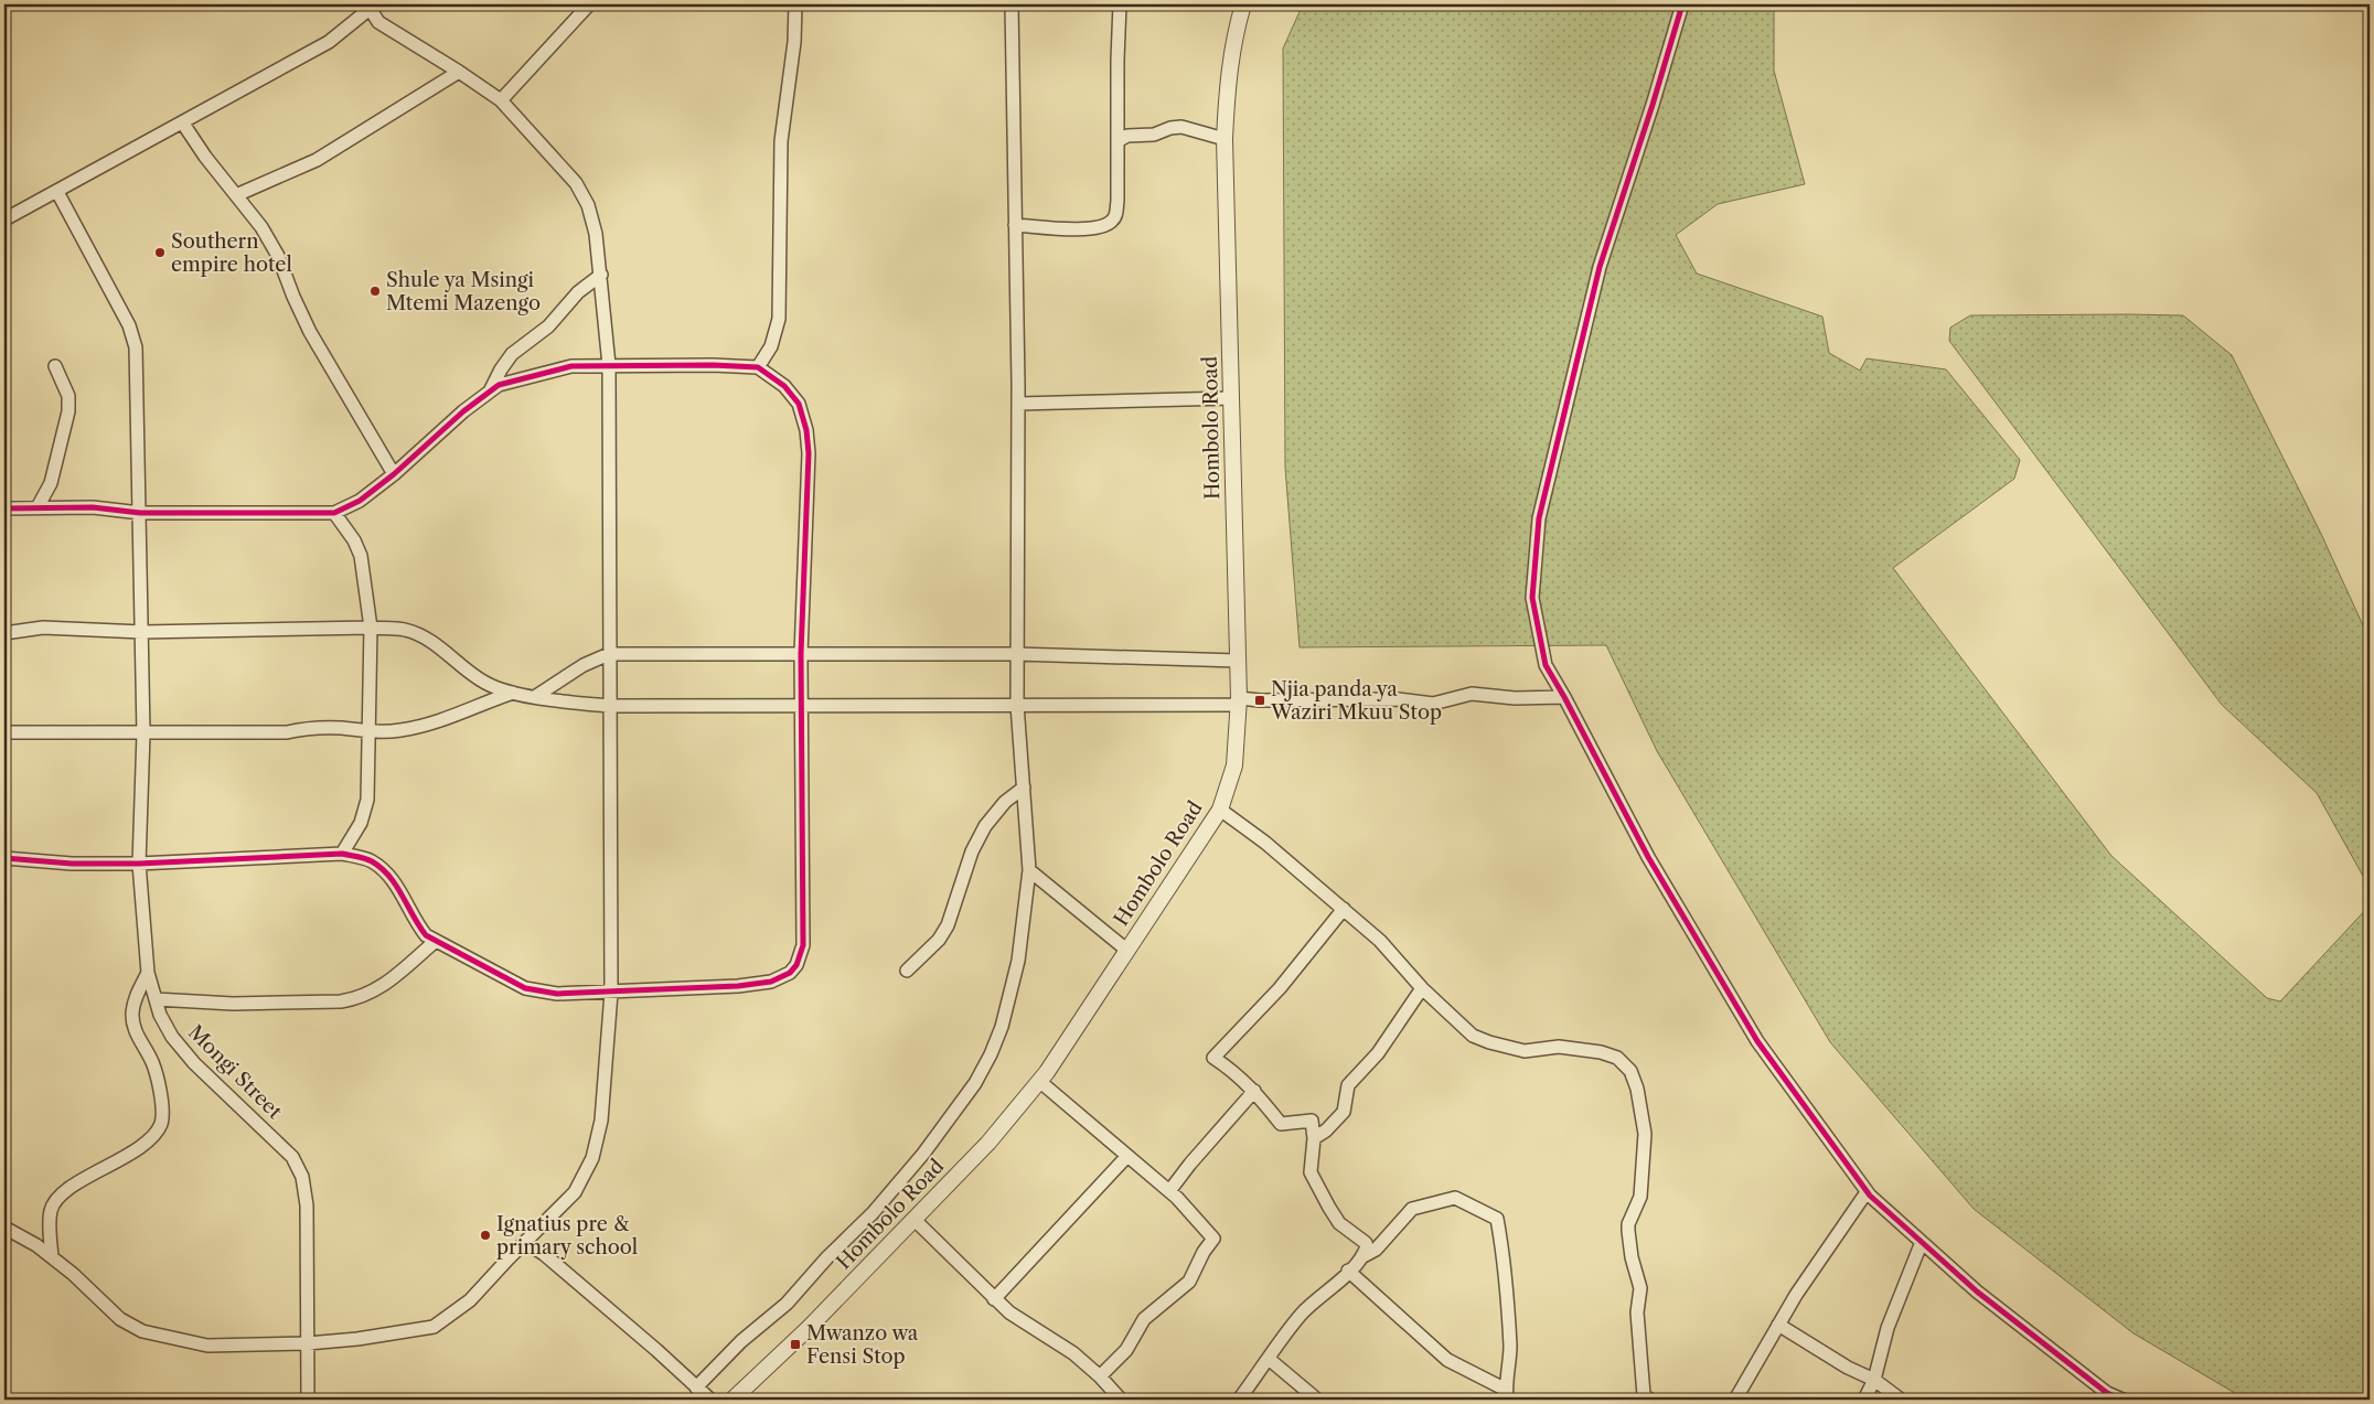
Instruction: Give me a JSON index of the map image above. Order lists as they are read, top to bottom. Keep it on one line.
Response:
{"streets":{"street":["Hombolo Road","Mongi Street"]},"places":{"other":["Southern empire hotel","Shule ya Msingi Mtemi Mazengo","Ignatius pre & primary school"],"transit":["Njia panda ya Waziri Mkuu Stop","Mwanzo wa Fensi Stop"]}}
